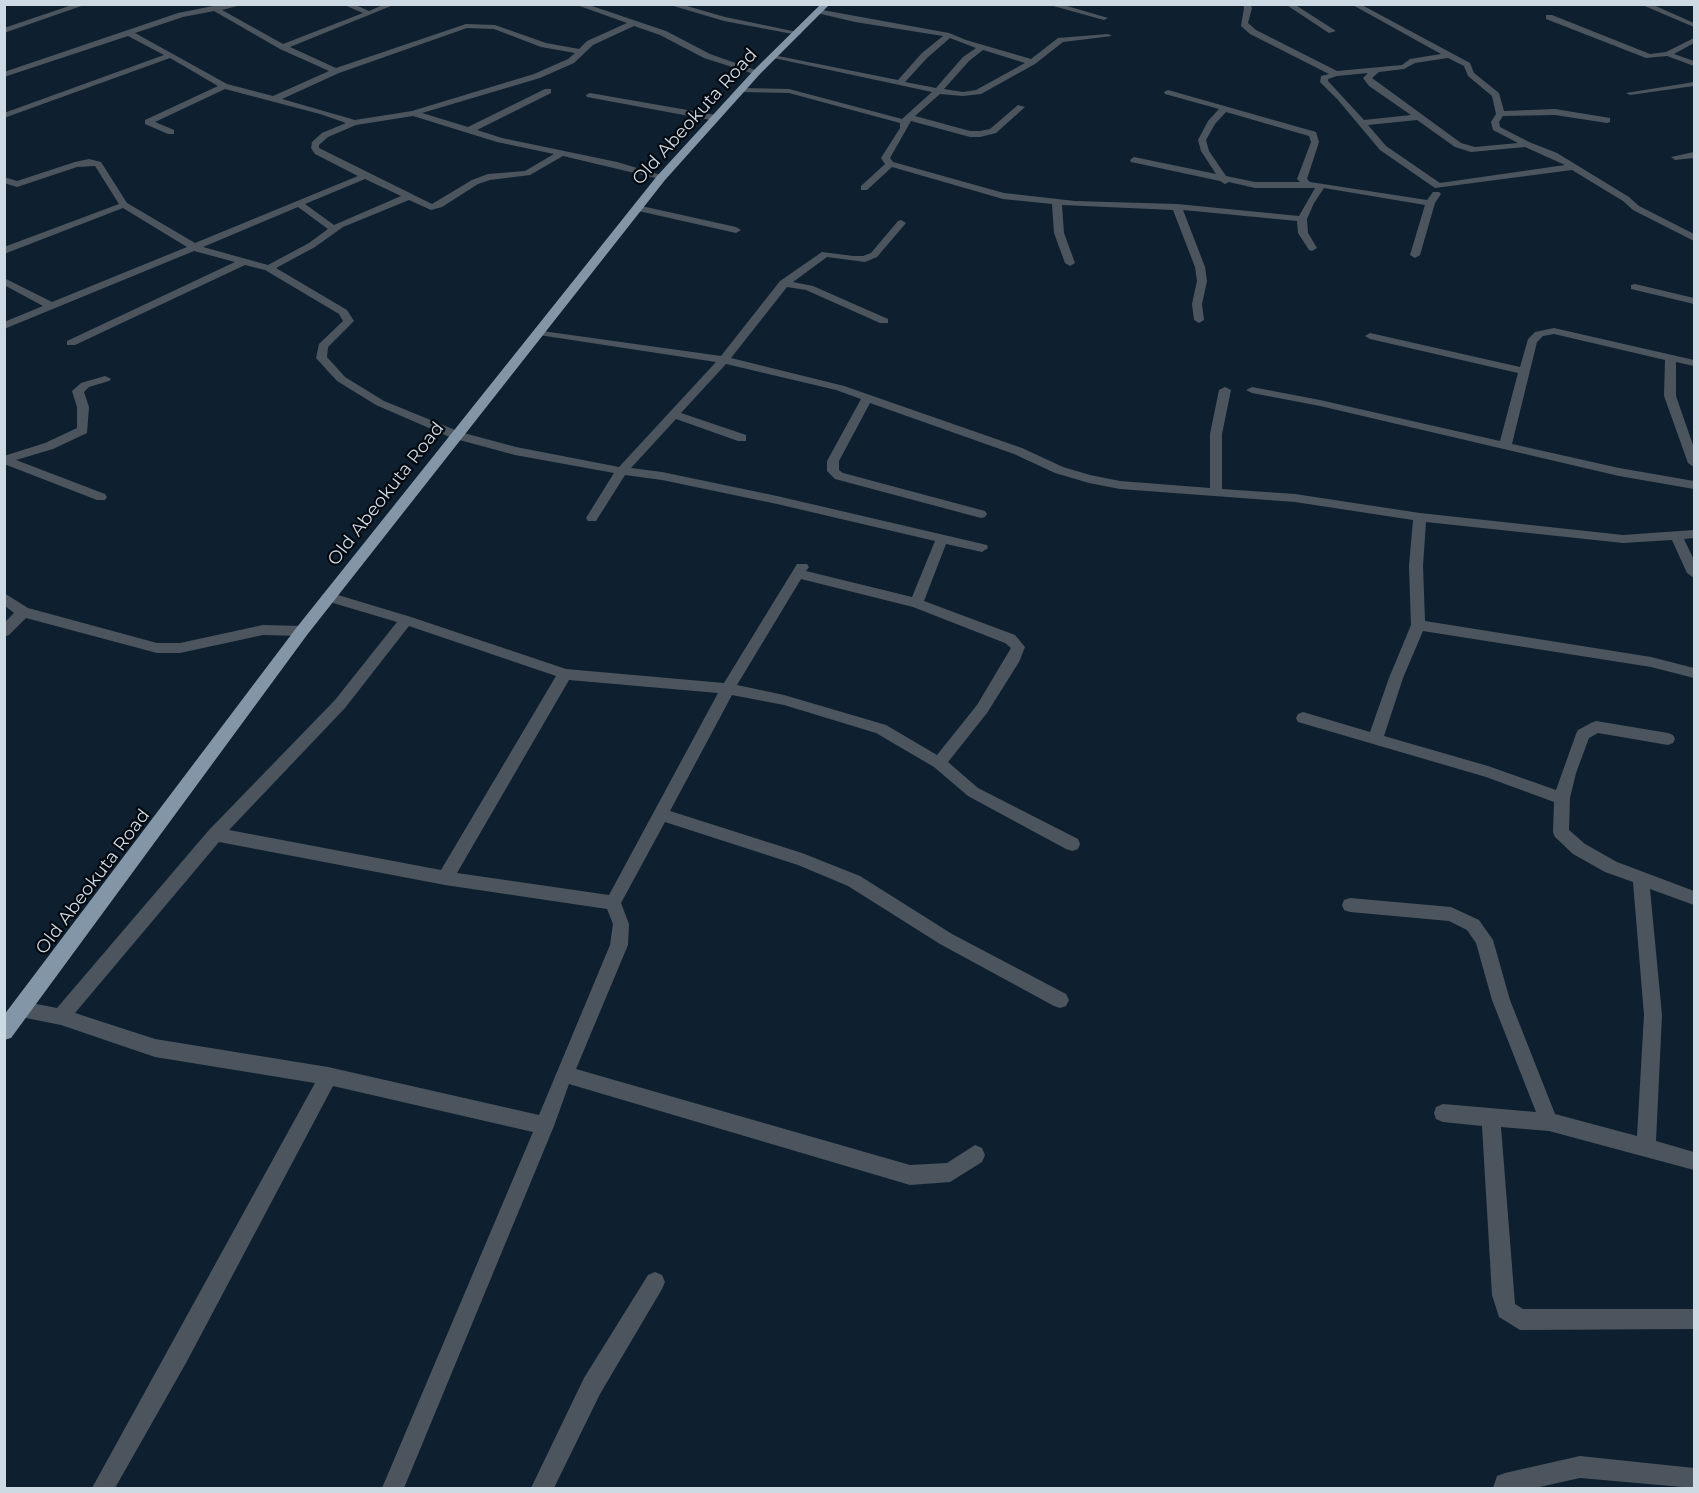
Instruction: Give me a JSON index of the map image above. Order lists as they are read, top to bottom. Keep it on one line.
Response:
{"streets":{"highway":["Old Abeokuta Road"]}}
